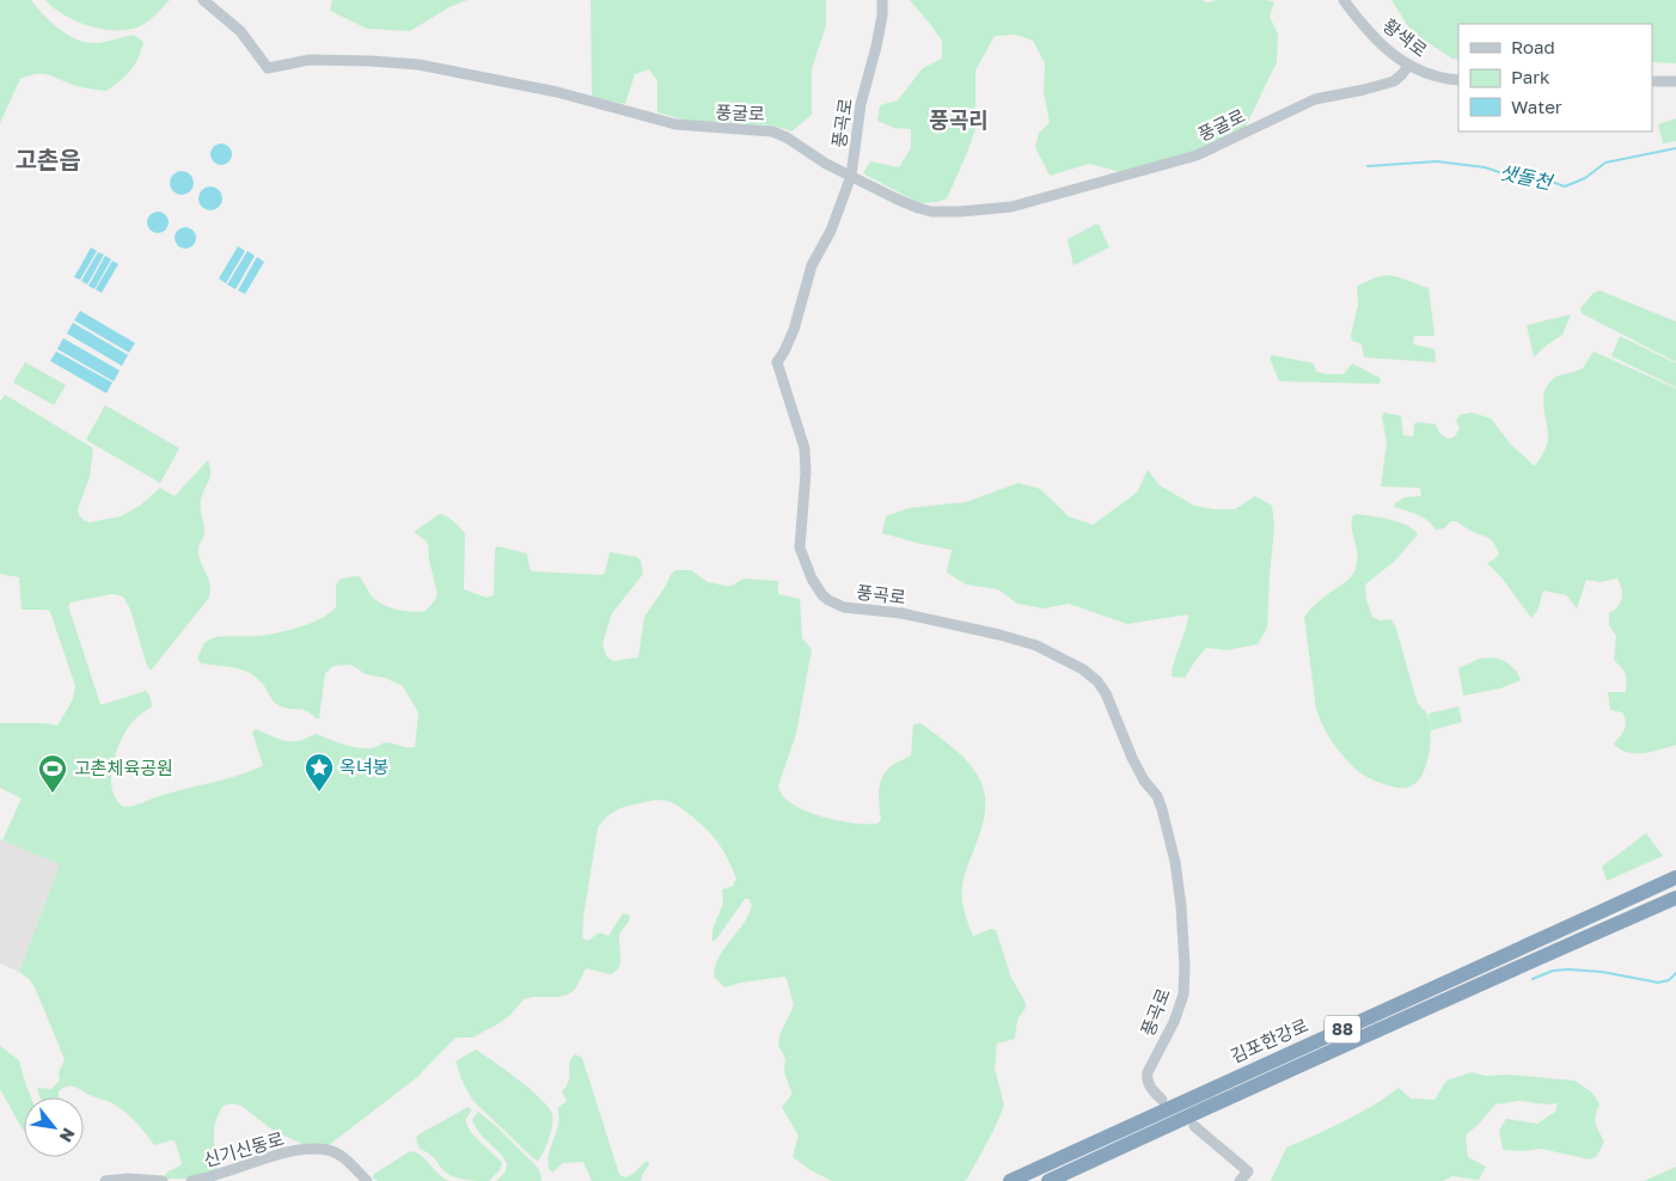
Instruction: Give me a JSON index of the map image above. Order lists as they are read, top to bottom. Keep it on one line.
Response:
{"streets":{"highway":["88","김포한강로"],"street":["황색로","풍굴로","풍곡로","신기신동로"]},"crossings":[["황색로","풍굴로"],["풍굴로","풍곡로"]],"districts":["풍곡리","고촌읍"],"water":["샛돌천"],"places":{"place":["옥녀봉"],"sports":["고촌체육공원"]},"legend":["Road","Park","Water"],"north":"bottom right"}
